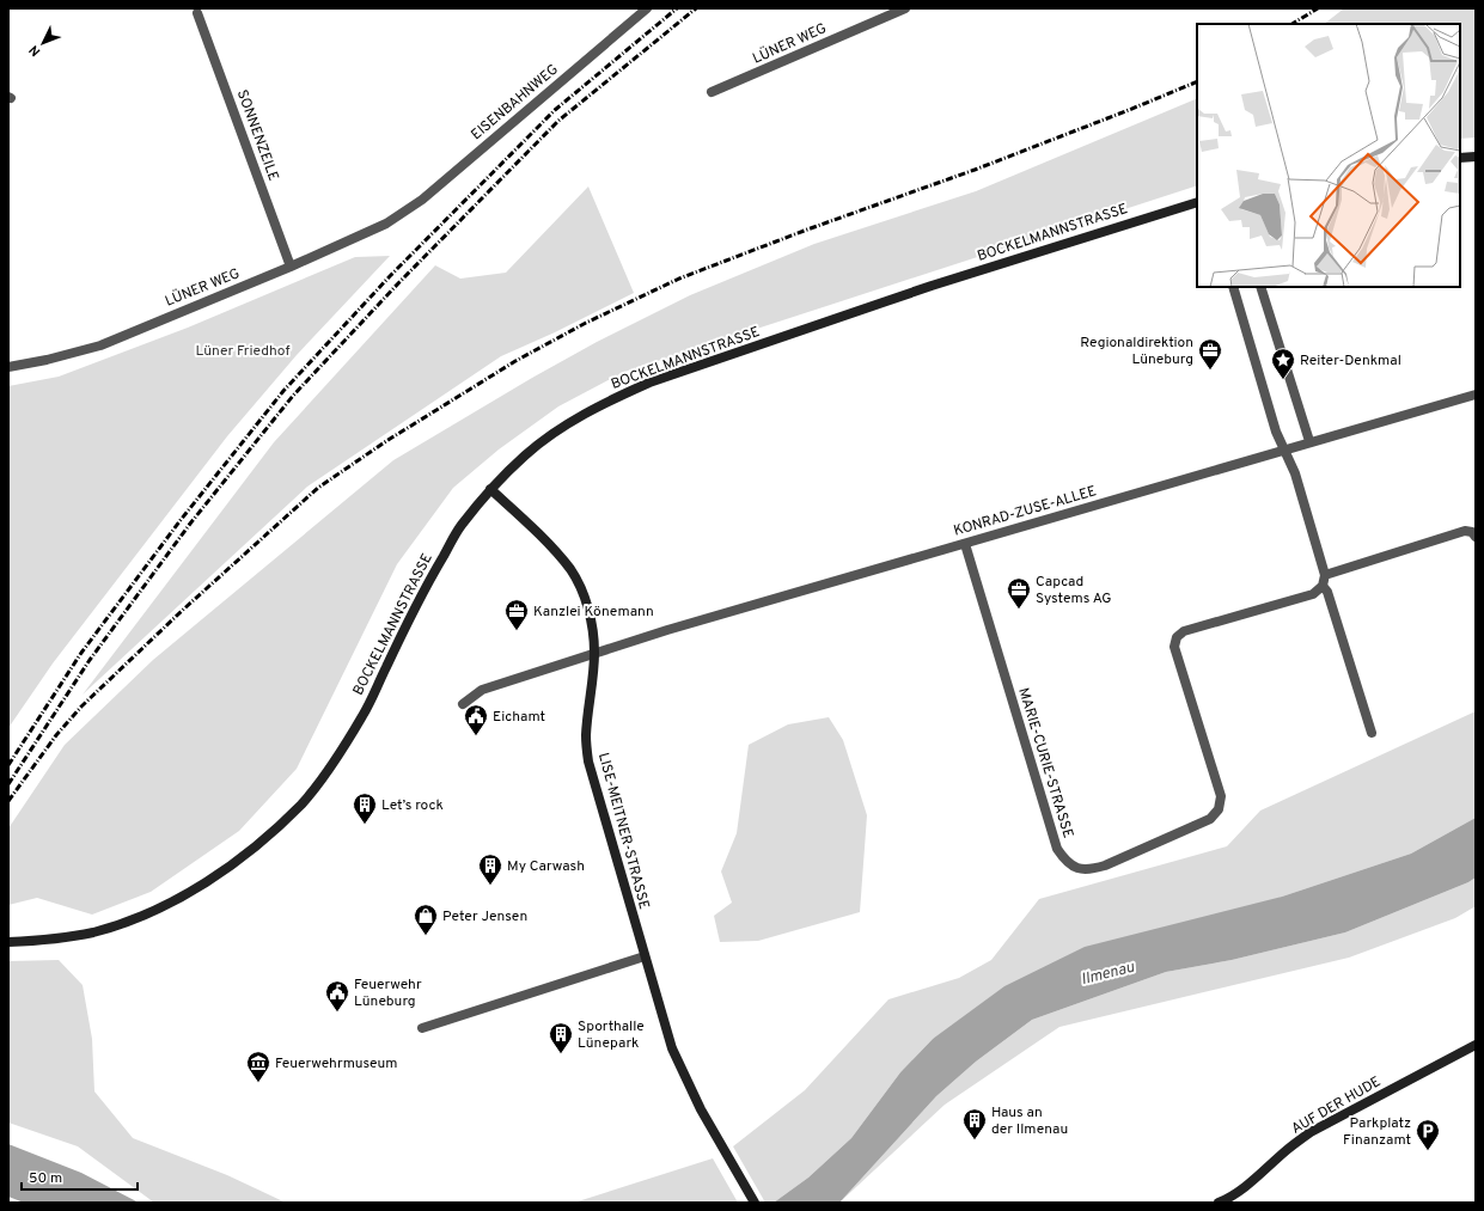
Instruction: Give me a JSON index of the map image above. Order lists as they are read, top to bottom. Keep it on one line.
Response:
{"streets":{"main road":["BOCKELMANNSTRASSE","LISE-MEITNER-STRASSE","AUF DER HUDE"],"street":["LÜNER WEG","EISENBAHNWEG","SONNENZEILE","KONRAD-ZUSE-ALLEE","MARIE-CURIE-STRASSE"]},"crossings":[["LÜNER WEG","EISENBAHNWEG"],["LÜNER WEG","SONNENZEILE"],["BOCKELMANNSTRASSE","LISE-MEITNER-STRASSE"],["KONRAD-ZUSE-ALLEE","MARIE-CURIE-STRASSE"],["KONRAD-ZUSE-ALLEE","LISE-MEITNER-STRASSE"]],"water":["Ilmenau"],"parks":["Lüner Friedhof"],"places":{"office":["Regionaldirektion Lüneburg","Capcad Systems AG","Kanzlei Könemann"],"place":["Reiter-Denkmal"],"public building":["Eichamt","Feuerwehr Lüneburg"],"building":["Let’s rock","My Carwash","Sporthalle Lünepark","Haus an der Ilmenau"],"shop":["Peter Jensen"],"museum":["Feuerwehrmuseum"],"parking":["Parkplatz Finanzamt"]},"scale_bar":"50 m","north":"bottom left"}
